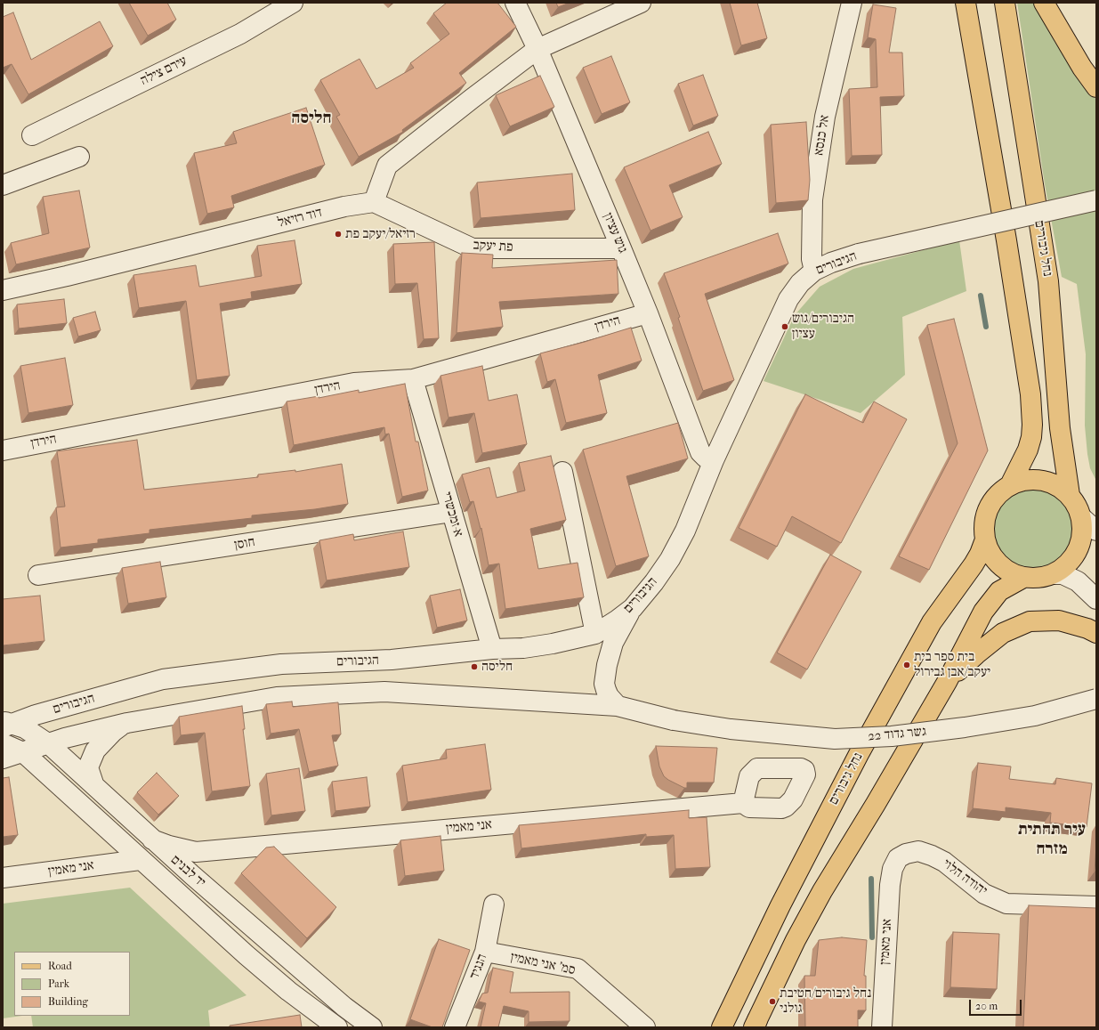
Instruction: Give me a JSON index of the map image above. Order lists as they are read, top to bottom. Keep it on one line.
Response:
{"streets":{"main road":["נחל גיבורים"],"street":["עירם צילה","אל כנסא","דוד רזיאל","גוש עציון","פת יעקב","הגיבורים","הירדן","א-זמכשרי","חוסן","גשר גדוד 22","אני מאמין","יד לבנים","יהודה הלוי","סמ' אני מאמין","הנגיד"]},"crossings":[["אל כנסא","הגיבורים"],["דוד רזיאל","פת יעקב"],["גוש עציון","פת יעקב"],["גוש עציון","הגיבורים"],["גוש עציון","הירדן"],["הגיבורים","א-זמכשרי"],["הגיבורים","יד לבנים"],["הירדן","א-זמכשרי"],["א-זמכשרי","חוסן"],["אני מאמין","יד לבנים"],["אני מאמין","יהודה הלוי"],["סמ' אני מאמין","הנגיד"]],"districts":["חליסה","עיר תחתית מזרח"],"places":["רזיאל/יעקב פת","הגיבורים/גוש עציון","בית ספר בית יעקב/אבן גבירול","חליסה","נחל גיבורים/חטיבת גולני"],"legend":["Road","Park","Building"],"scale_bar":"20 m"}
